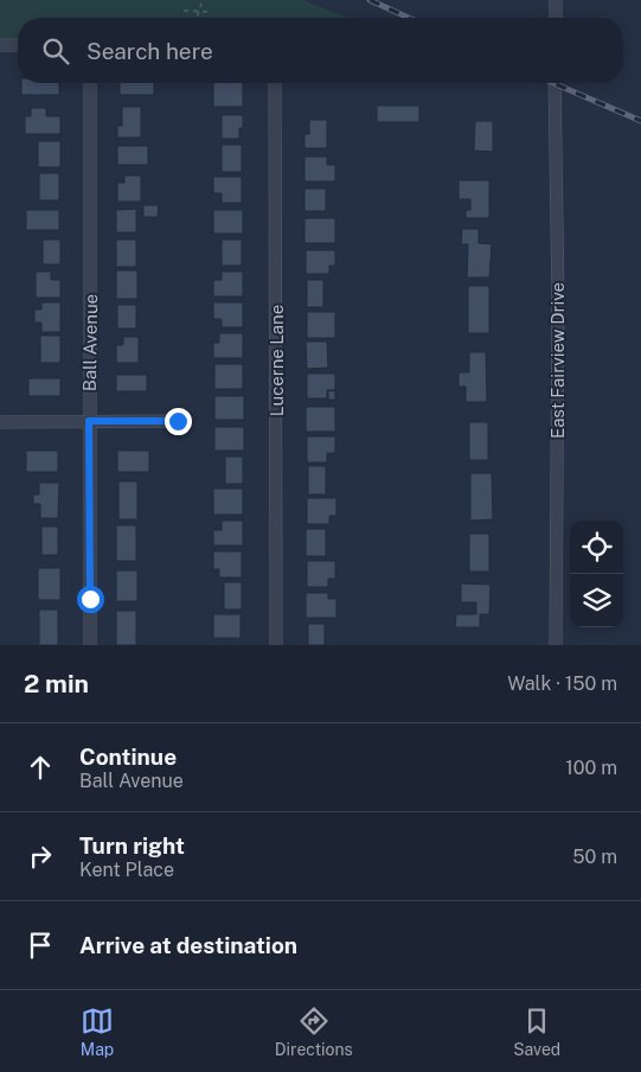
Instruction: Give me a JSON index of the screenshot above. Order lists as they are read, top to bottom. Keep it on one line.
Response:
{"streets":{"street":["Ball Avenue","Lucerne Lane","East Fairview Drive"]},"page":{"search":"Search here","heading":["2 min","Walk · 150 m"],"list":[["Continue","Ball Avenue","100 m"],["Turn right","Kent Place","50 m"],"Arrive at destination"],"nav":["Map","Directions","Saved"]}}
